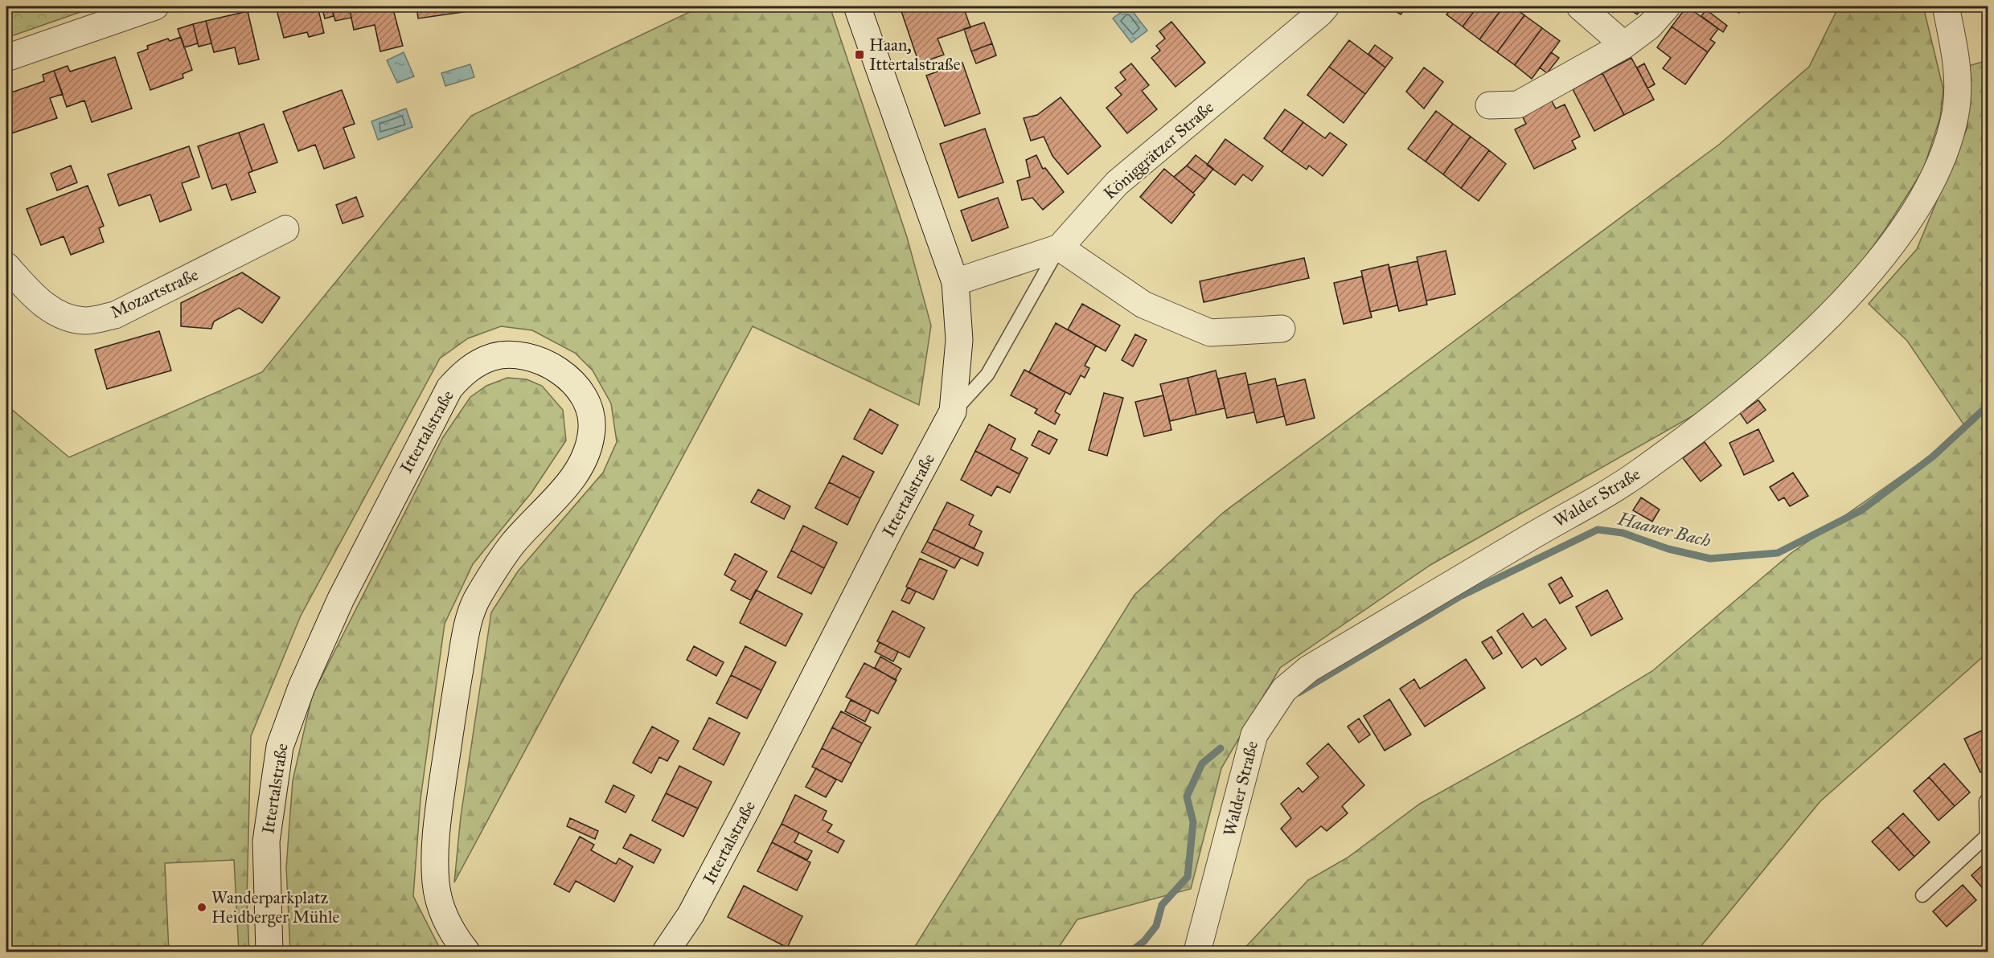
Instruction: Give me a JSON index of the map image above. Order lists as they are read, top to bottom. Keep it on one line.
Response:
{"streets":{"street":["Königgrätzer Straße","Mozartstraße","Ittertalstraße","Walder Straße"]},"water":["Haaner Bach"],"places":{"transit":["Haan, Ittertalstraße"],"other":["Wanderparkplatz Heidberger Mühle"]}}
